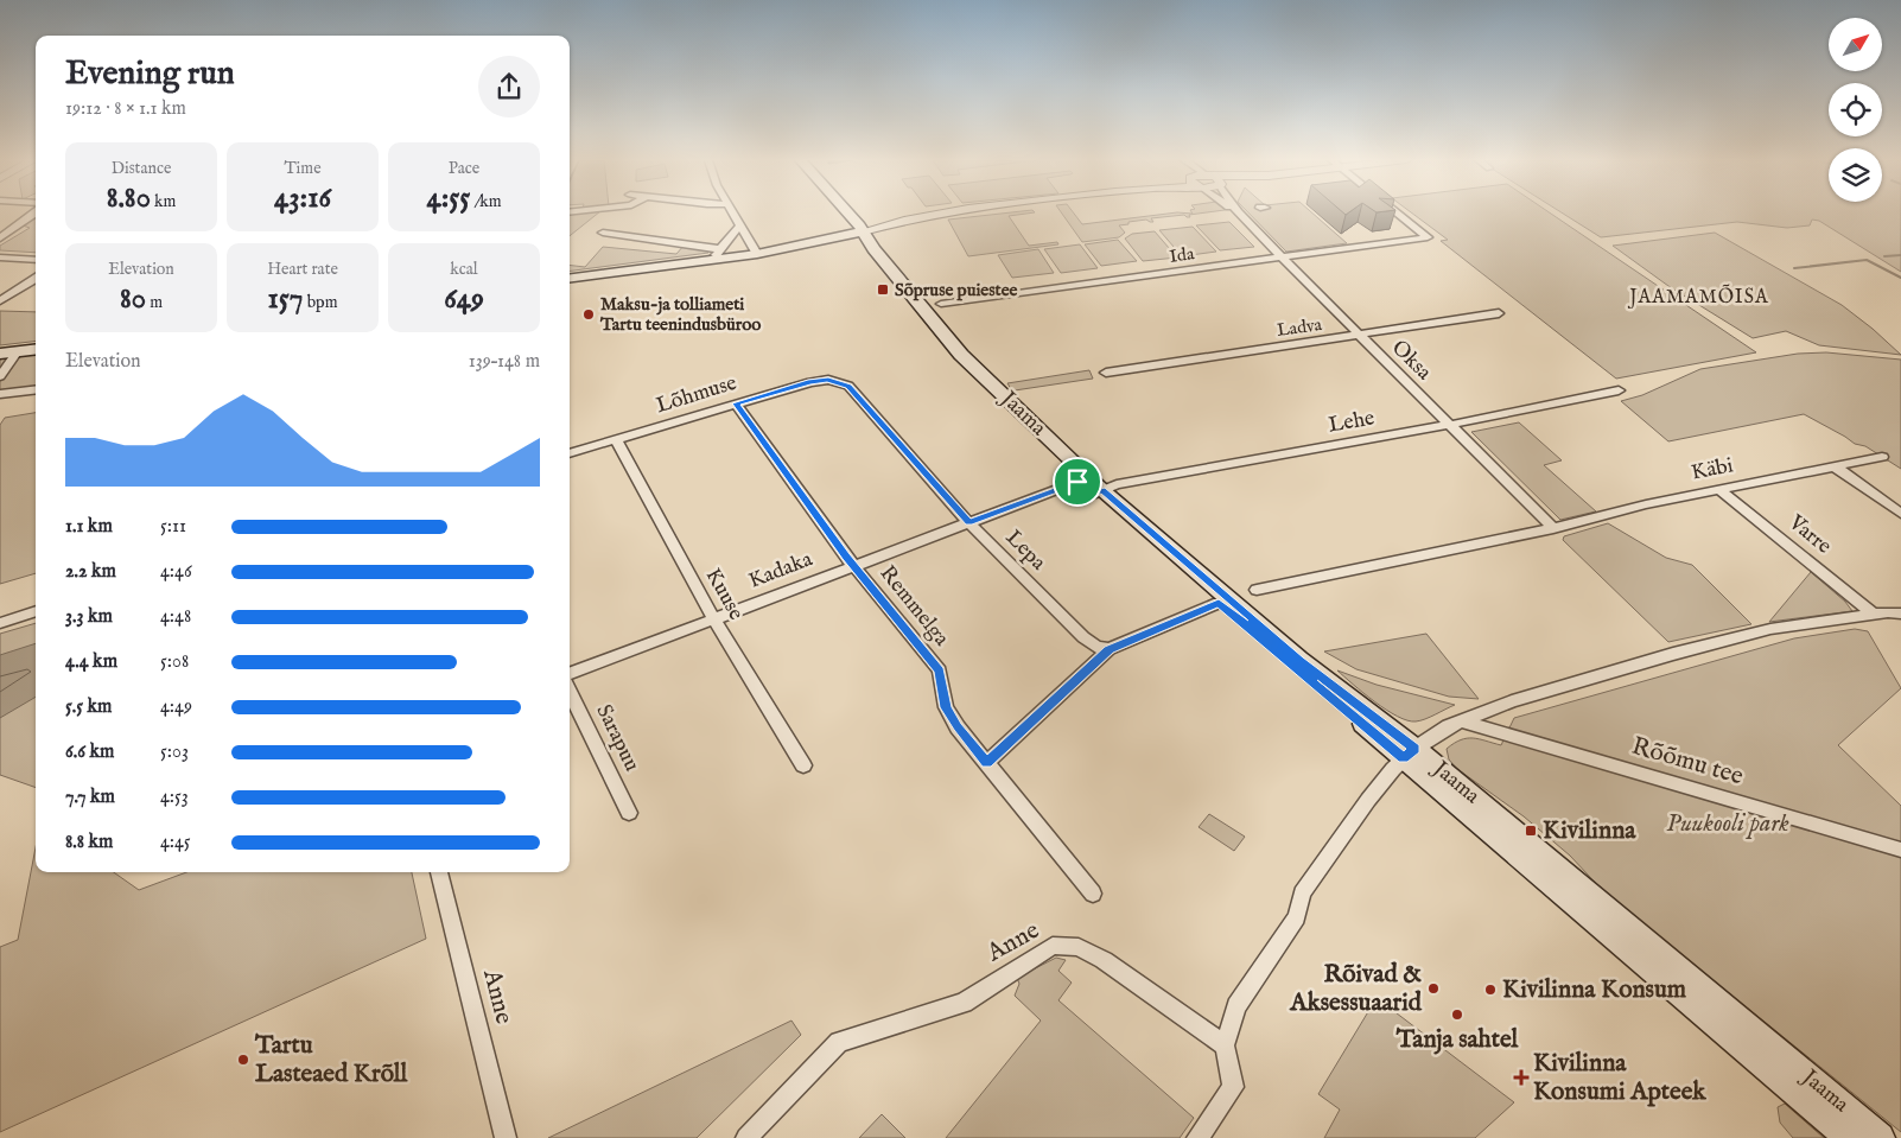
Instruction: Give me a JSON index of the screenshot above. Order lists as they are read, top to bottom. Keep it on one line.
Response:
{"streets":{"main road":["Jaama"],"street":["Ida","Ladva","Oksa","Lõhmuse","Lehe","Käbi","Varre","Lepa","Kadaka","Kuuse","Remmelga","Sarapuu","Rõõmu tee","Anne"]},"crossings":[["Ida","Oksa"],["Ladva","Oksa"],["Oksa","Lehe"],["Oksa","Käbi"],["Lõhmuse","Lepa"],["Lõhmuse","Kuuse"],["Lõhmuse","Remmelga"],["Jaama","Lehe"],["Jaama","Kadaka"],["Jaama","Anne"],["Lehe","Kadaka"],["Käbi","Varre"],["Lepa","Kadaka"],["Kadaka","Kuuse"],["Kadaka","Remmelga"]],"districts":["JAAMAMÕISA"],"parks":["Puukooli park"],"places":{"transit":["Sõpruse puiestee","Kivilinna"],"other":["Maksu-ja tolliameti Tartu teenindusbüroo","Rõivad & Aksessuaarid","Kivilinna Konsum","Tanja sahtel","Tartu Lasteaed Krõll"],"health":["Kivilinna Konsumi Apteek"]},"north":"top right","page":{"heading":["Evening run","19:12 · 8 × 1.1 km"],"stats":[["Distance","8.80 km"],["Time","43:16"],["Pace","4:55 /km"],["Elevation","80 m"],["Heart rate","157 bpm"],["kcal","649"]],"chart":["Elevation","139–148 m"],"list":[{"name":"1.1 km","note":"5:11"},{"name":"2.2 km","note":"4:46"},{"name":"3.3 km","note":"4:48"},{"name":"4.4 km","note":"5:08"},{"name":"5.5 km","note":"4:49"},{"name":"6.6 km","note":"5:03"},{"name":"7.7 km","note":"4:53"},{"name":"8.8 km","note":"4:45"}]}}
